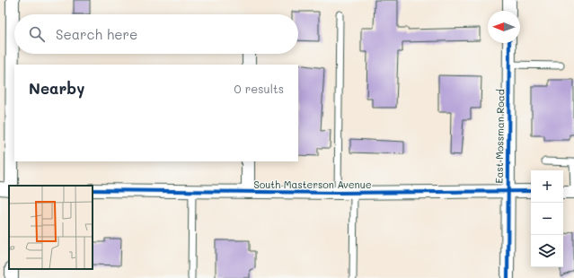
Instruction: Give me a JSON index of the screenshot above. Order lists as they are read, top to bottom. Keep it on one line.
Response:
{"streets":{"street":["East Mossman Road","South Masterson Avenue"]},"crossings":[["East Mossman Road","South Masterson Avenue"]],"north":"left","page":{"search":"Search here","heading":["Nearby","0 results"],"map_buttons":["+","−"]}}
